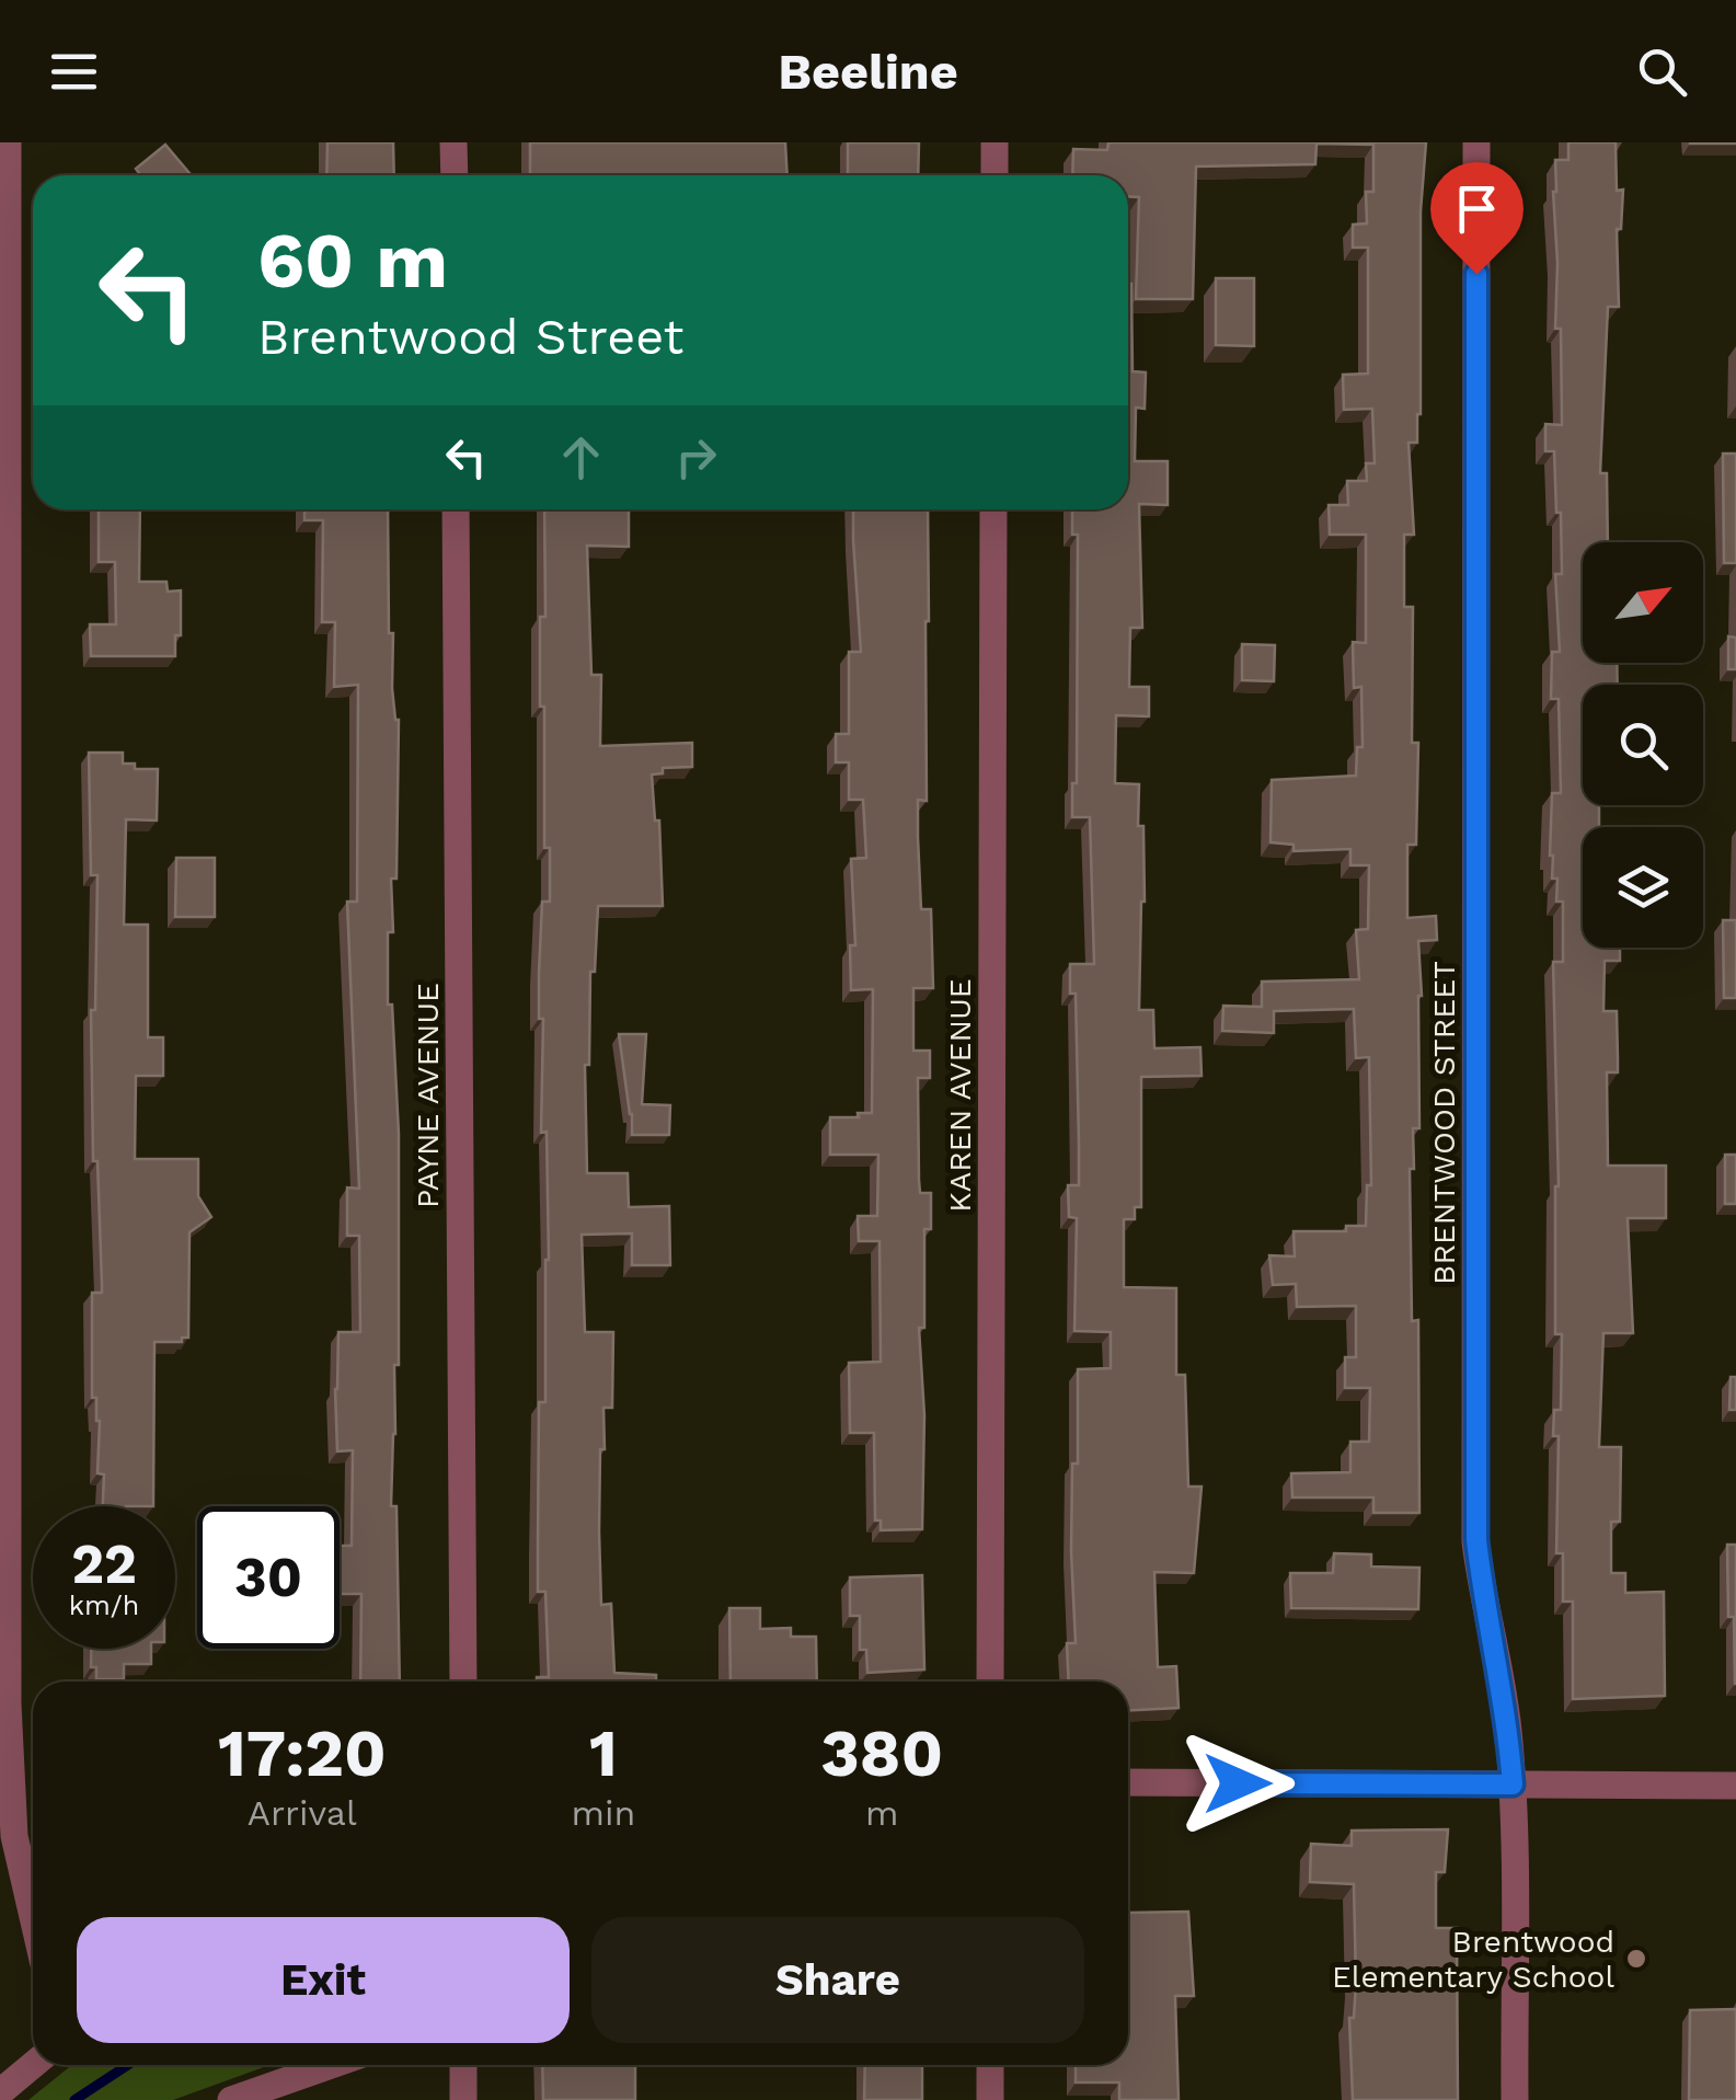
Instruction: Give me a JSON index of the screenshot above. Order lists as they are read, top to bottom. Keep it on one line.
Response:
{"streets":{"street":["PAYNE AVENUE","KAREN AVENUE","BRENTWOOD STREET"]},"places":["Brentwood Elementary School"],"north":"top right","page":{"header":"Beeline","turn":["60 m","Brentwood Street"],"speed":"22 km/h","limit":"30","eta":["17:20","Arrival","1","min","380","m"],"buttons":["Exit","Share"]}}
